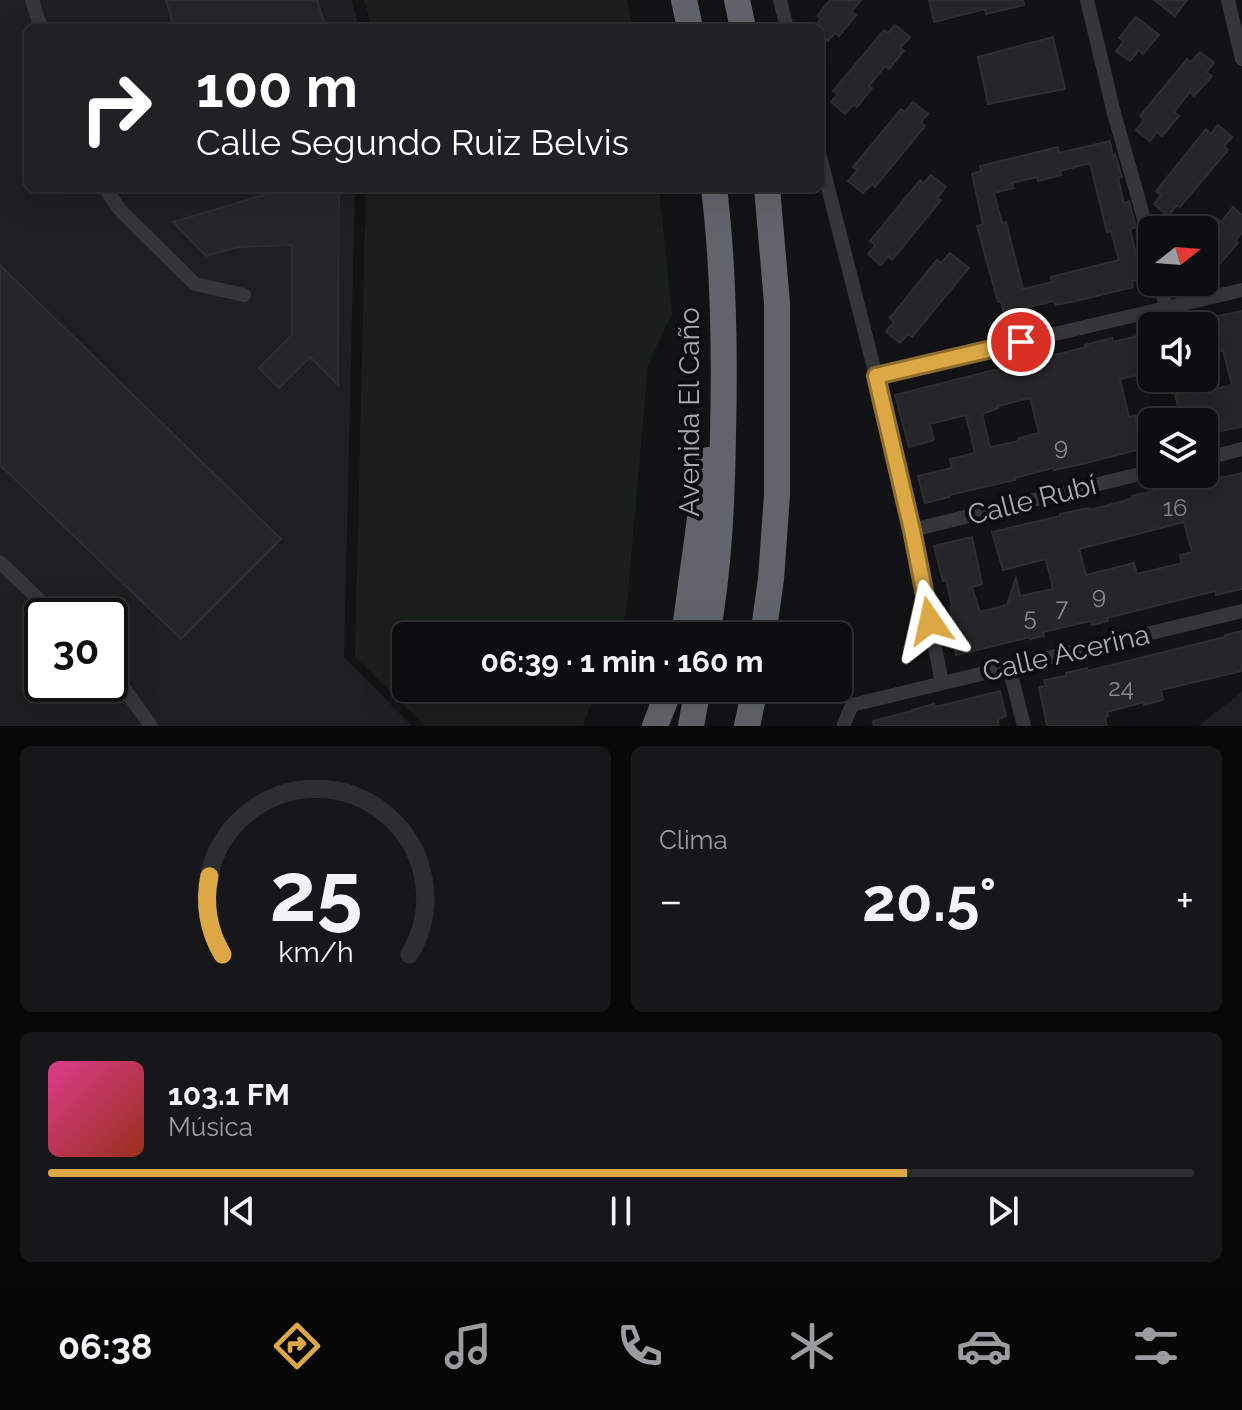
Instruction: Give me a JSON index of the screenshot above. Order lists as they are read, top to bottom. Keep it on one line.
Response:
{"streets":{"highway":["Avenida El Caño"],"street":["Calle Rubí","Calle Acerina"]},"house_numbers":["9","16","9","7","5","24"],"north":"right","page":{"turn":["100 m","Calle Segundo Ruiz Belvis"],"limit":"30","trip":"06:39 · 1 min · 160 m","tile":"Clima","heat":["−","20.5°","+"],"song":["103.1 FM","Música"],"tabs":"06:38","gauge":["25","km/h"]}}
